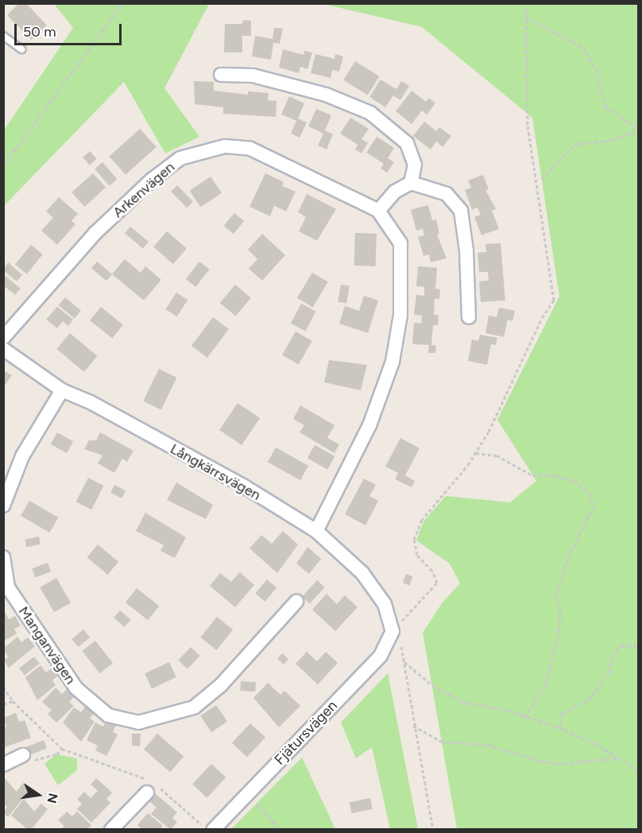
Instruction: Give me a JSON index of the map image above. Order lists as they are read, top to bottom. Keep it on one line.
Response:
{"streets":{"street":["Arkenvägen","Långkärrsvägen","Manganvägen","Fjätursvägen"]},"crossings":[["Arkenvägen","Långkärrsvägen"],["Långkärrsvägen","Fjätursvägen"]],"scale_bar":"50 m","north":"right"}
